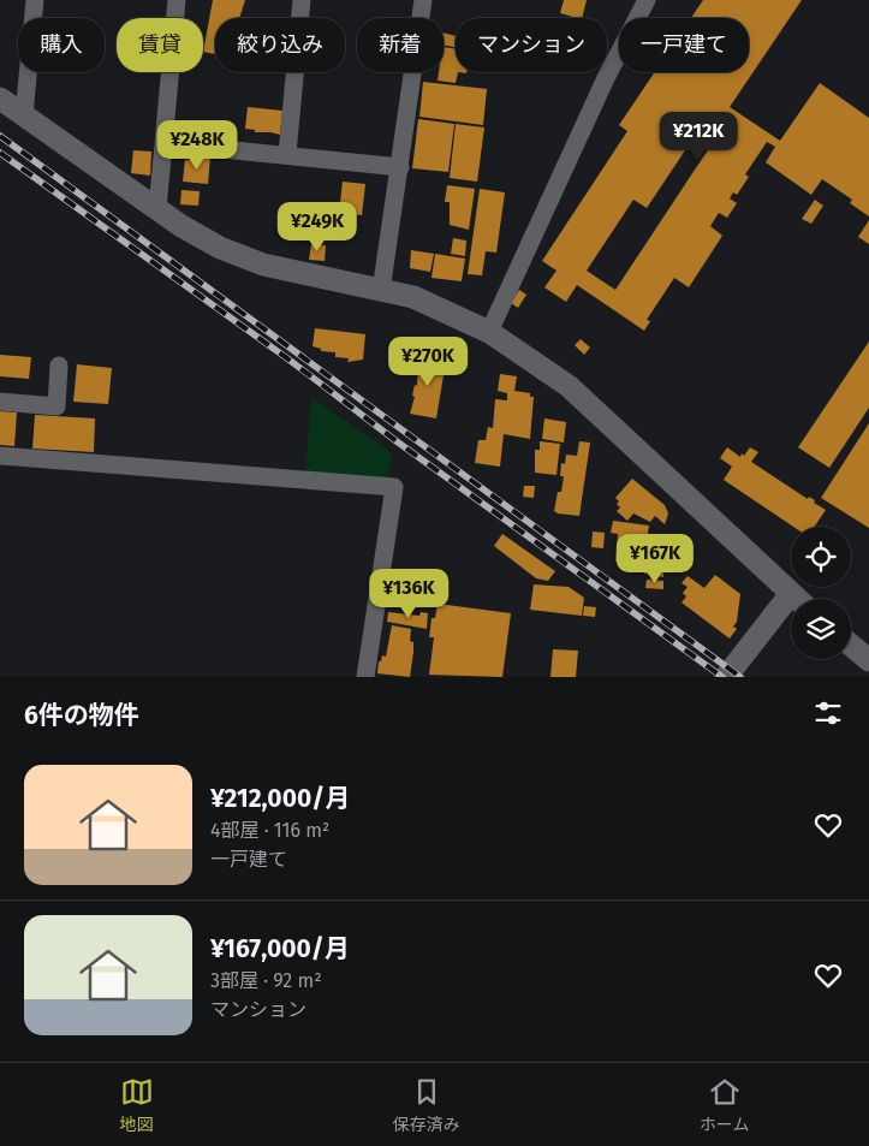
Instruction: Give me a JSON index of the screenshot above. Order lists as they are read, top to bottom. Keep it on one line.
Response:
{"page":{"chip":["購入","賃貸","絞り込み","新着","マンション","一戸建て"],"price":["¥212K","¥248K","¥249K","¥270K","¥167K","¥136K"],"heading":"6件の物件","list":[{"name":"¥212,000/月","note":"4部屋 · 116 m² · 一戸建て"},{"name":"¥167,000/月","note":"3部屋 · 92 m² · マンション"}],"tabs":["地図","保存済み","ホーム"]}}
